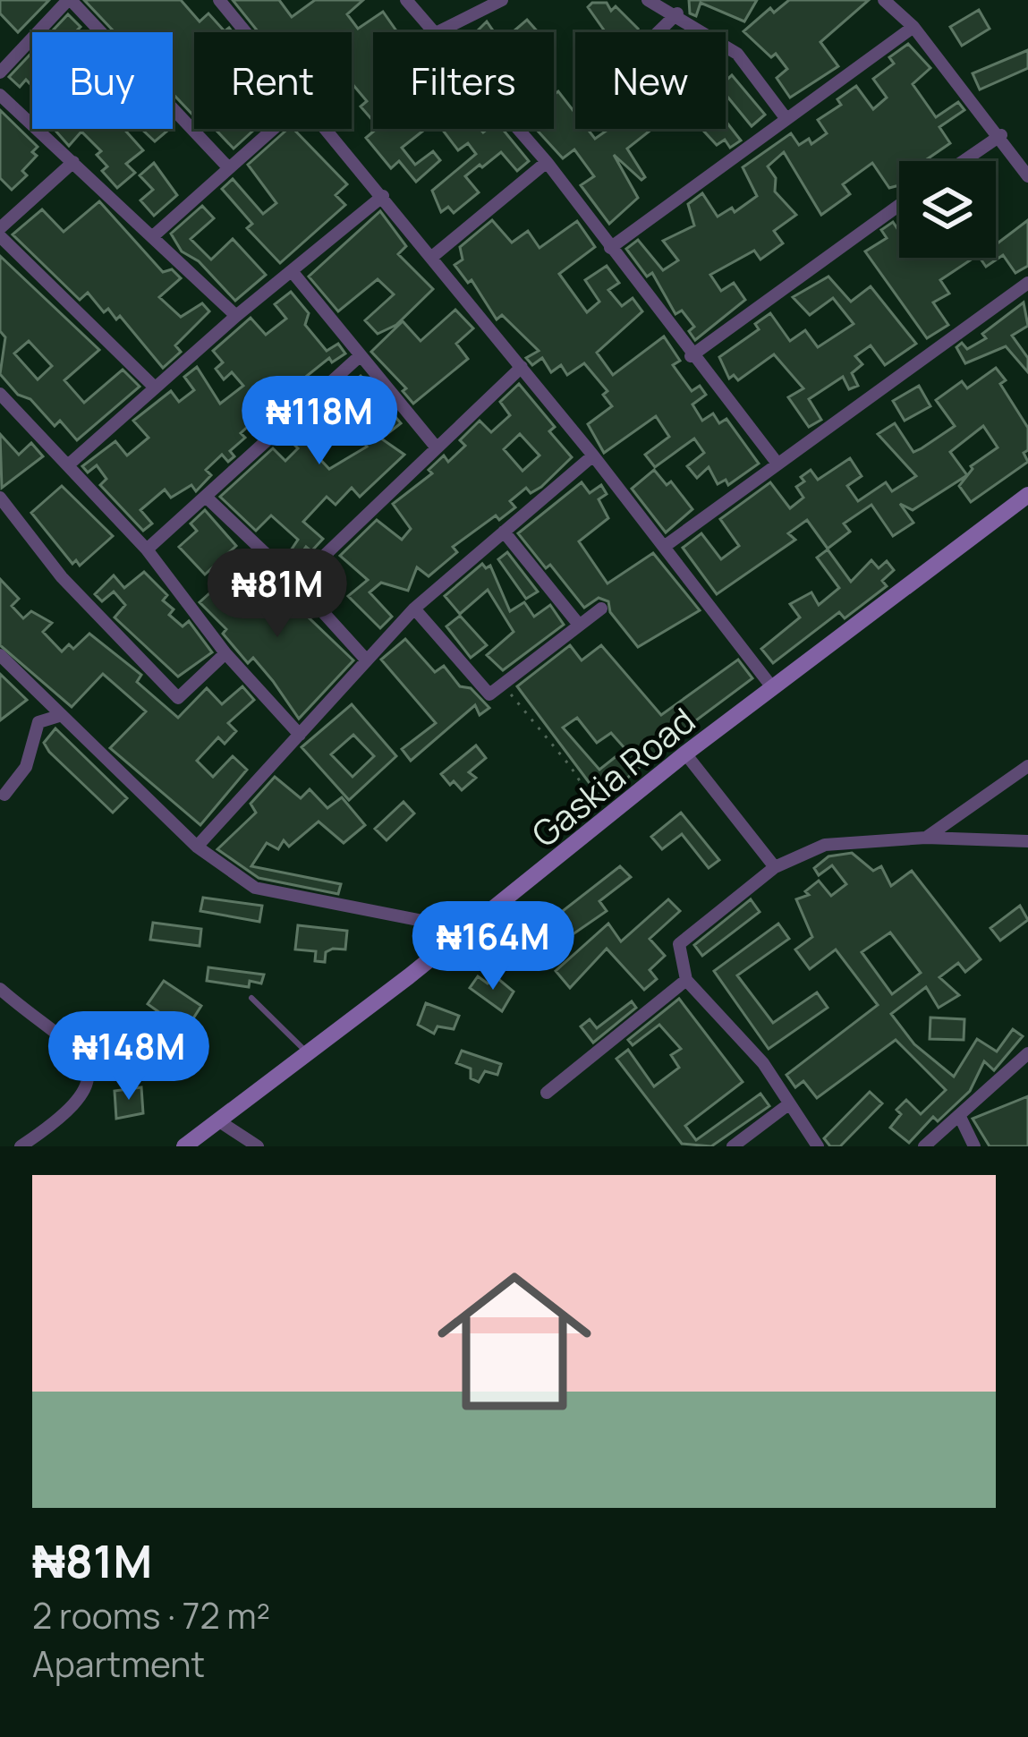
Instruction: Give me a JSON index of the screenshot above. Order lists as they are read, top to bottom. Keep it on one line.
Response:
{"streets":{"main road":["Gaskia Road"]},"page":{"chip":["Buy","Rent","Filters","New"],"price":["₦118M","₦81M","₦164M","₦148M"],"list":[{"name":"₦81M","note":"2 rooms · 72 m² · Apartment"}]}}
